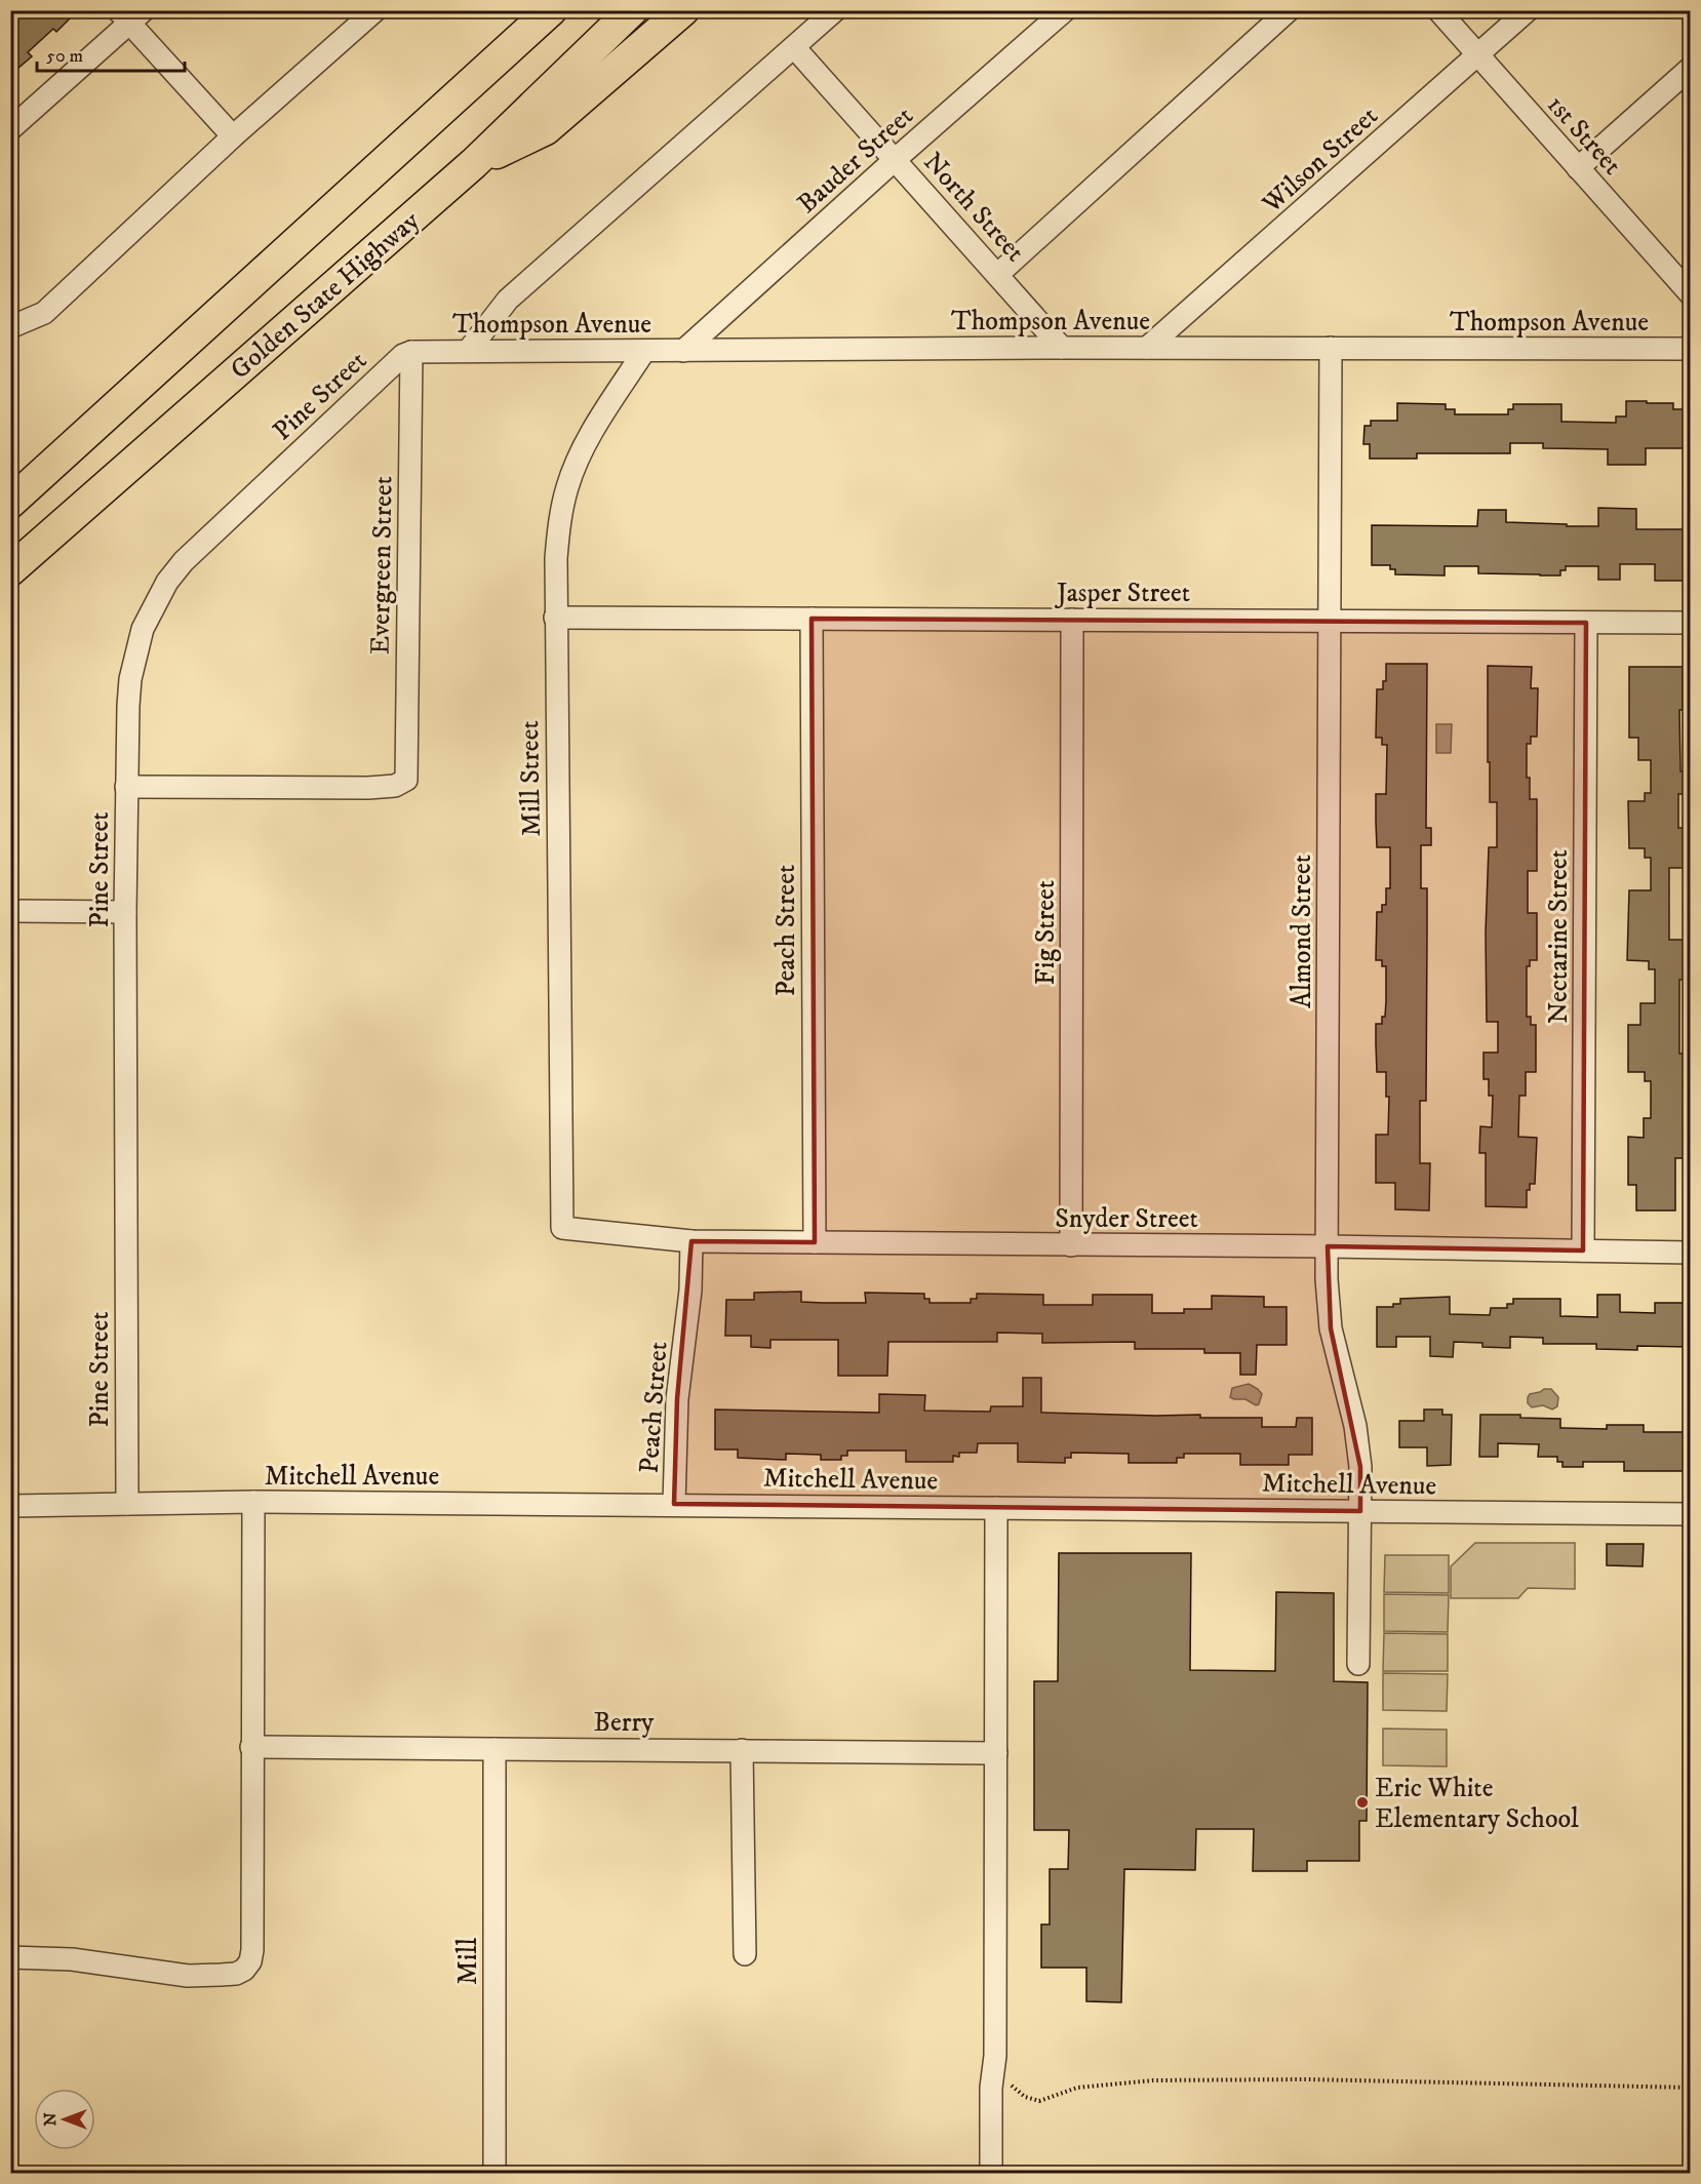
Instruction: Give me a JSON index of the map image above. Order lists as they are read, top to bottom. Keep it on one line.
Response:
{"streets":{"highway":["Golden State Highway"],"street":["1st Street","Bauder Street","Wilson Street","North Street","Thompson Avenue","Pine Street","Evergreen Street","Jasper Street","Mill Street","Peach Street","Almond Street","Fig Street","Nectarine Street","Snyder Street","Mitchell Avenue","Berry","Mill"]},"crossings":[["1st Street","Wilson Street"],["Bauder Street","North Street"],["Bauder Street","Thompson Avenue"],["Wilson Street","Thompson Avenue"],["North Street","Thompson Avenue"],["Thompson Avenue","Pine Street"],["Thompson Avenue","Evergreen Street"],["Thompson Avenue","Mill Street"],["Thompson Avenue","Almond Street"],["Pine Street","Evergreen Street"],["Pine Street","Mitchell Avenue"],["Jasper Street","Mill Street"],["Jasper Street","Peach Street"],["Jasper Street","Almond Street"],["Jasper Street","Fig Street"],["Jasper Street","Nectarine Street"],["Mill Street","Snyder Street"],["Peach Street","Snyder Street"],["Peach Street","Mitchell Avenue"],["Almond Street","Snyder Street"],["Almond Street","Mitchell Avenue"],["Fig Street","Snyder Street"],["Nectarine Street","Snyder Street"],["Berry","Mill"]],"places":["Eric White Elementary School"],"scale_bar":"50 m","north":"left"}
